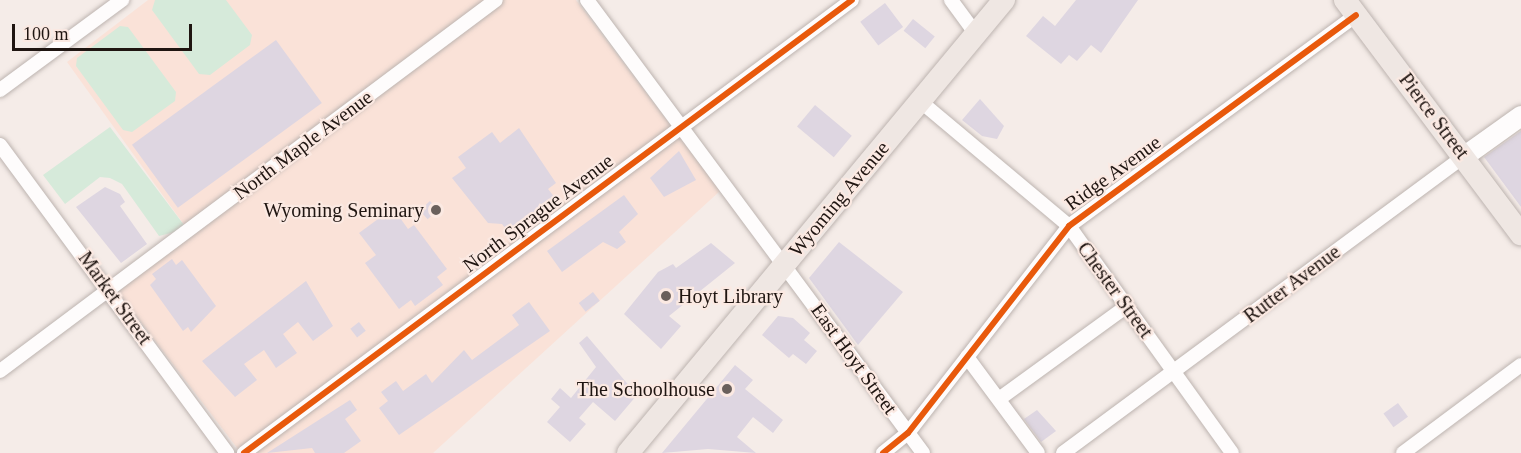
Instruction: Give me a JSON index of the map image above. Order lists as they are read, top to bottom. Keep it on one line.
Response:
{"streets":{"main road":["Pierce Street","Wyoming Avenue","Rutter Avenue"],"street":["North Maple Avenue","Ridge Avenue","North Sprague Avenue","Chester Street","Market Street","East Hoyt Street"]},"crossings":[["Pierce Street","Ridge Avenue"],["Pierce Street","Rutter Avenue"],["North Maple Avenue","Market Street"],["Ridge Avenue","Chester Street"],["Ridge Avenue","East Hoyt Street"],["Wyoming Avenue","Chester Street"],["Wyoming Avenue","East Hoyt Street"],["North Sprague Avenue","East Hoyt Street"],["Rutter Avenue","Chester Street"]],"places":["Wyoming Seminary","Hoyt Library","The Schoolhouse"],"scale_bar":"100 m"}
